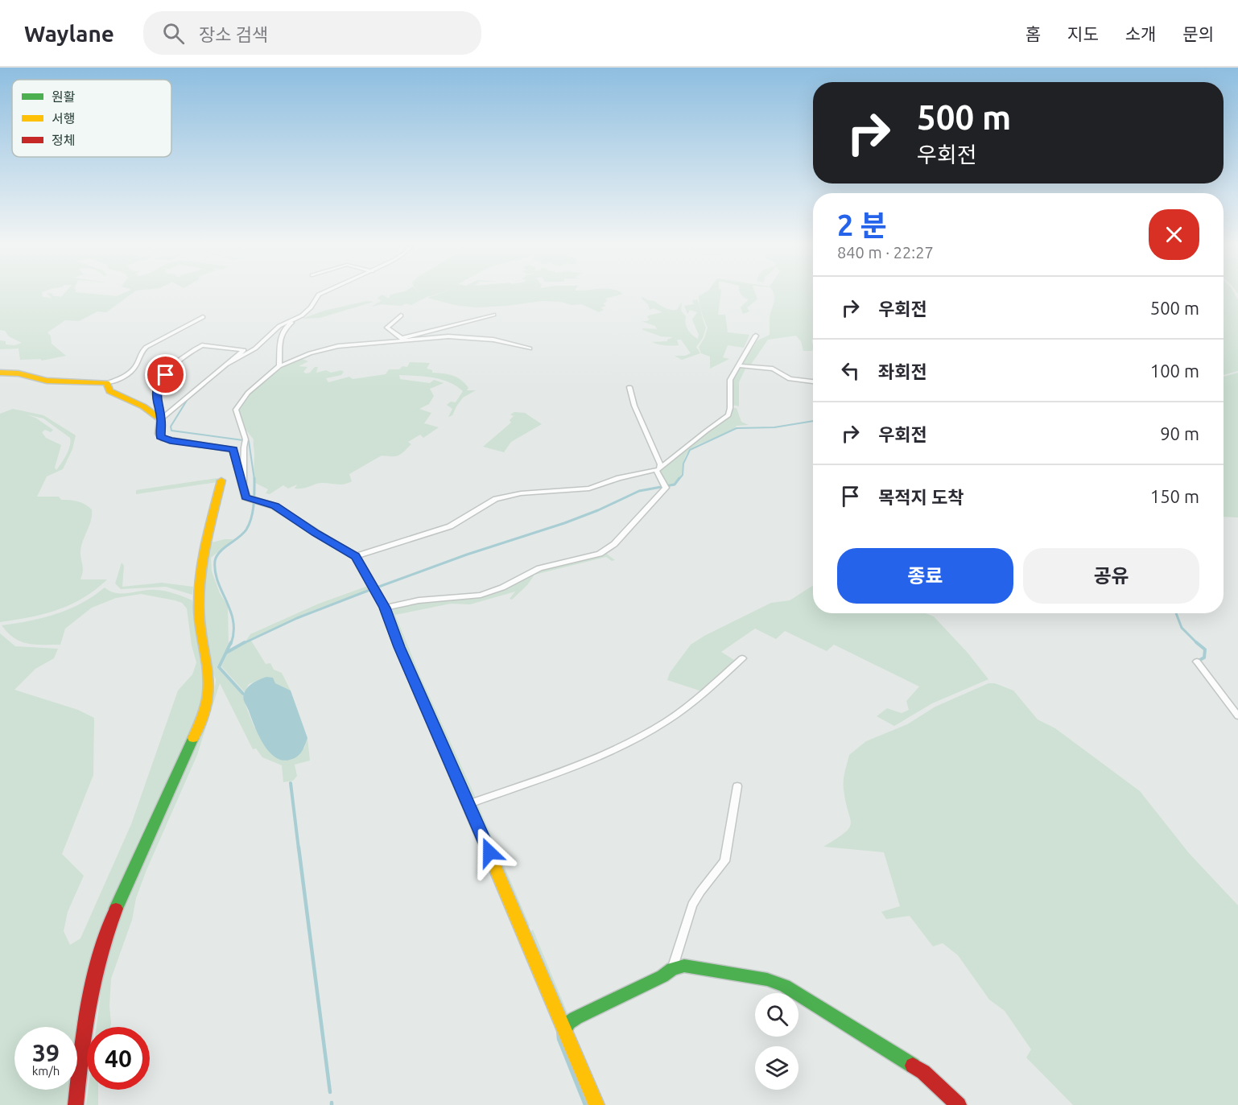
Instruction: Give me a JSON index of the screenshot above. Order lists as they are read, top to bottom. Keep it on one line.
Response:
{"legend":["원활","서행","정체"],"page":{"header":"Waylane","search":"장소 검색","nav":["홈","지도","소개","문의"],"turn":["500 m","우회전"],"heading":["2 분","840 m · 22:27"],"list":[{"name":"우회전","value":"500 m"},{"name":"좌회전","value":"100 m"},{"name":"우회전","value":"90 m"},{"name":"목적지 도착","value":"150 m"}],"buttons":["종료","공유"],"speed":"39 km/h","limit":"40"}}
